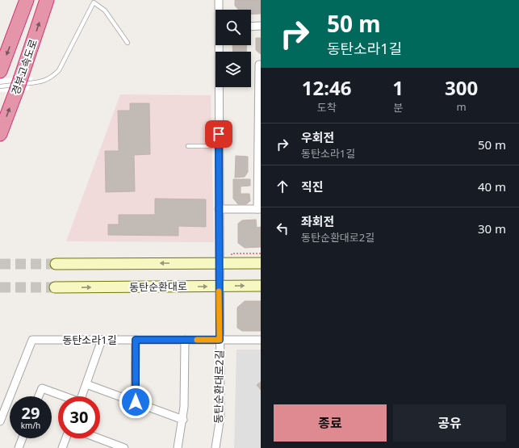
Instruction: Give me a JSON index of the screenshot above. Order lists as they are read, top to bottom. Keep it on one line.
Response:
{"streets":{"highway":["경부고속도로"],"main road":["동탄순환대로"],"street":["동탄소라1길","동탄순환대로2길"]},"crossings":[["동탄순환대로","동탄순환대로2길"],["동탄소라1길","동탄순환대로2길"]],"page":{"turn":["50 m","동탄소라1길"],"eta":["12:46","도착","1","분","300","m"],"list":[{"name":"우회전","note":"동탄소라1길","value":"50 m"},{"name":"직진","value":"40 m"},{"name":"좌회전","note":"동탄순환대로2길","value":"30 m"}],"speed":"29 km/h","limit":"30","buttons":["종료","공유"]}}
